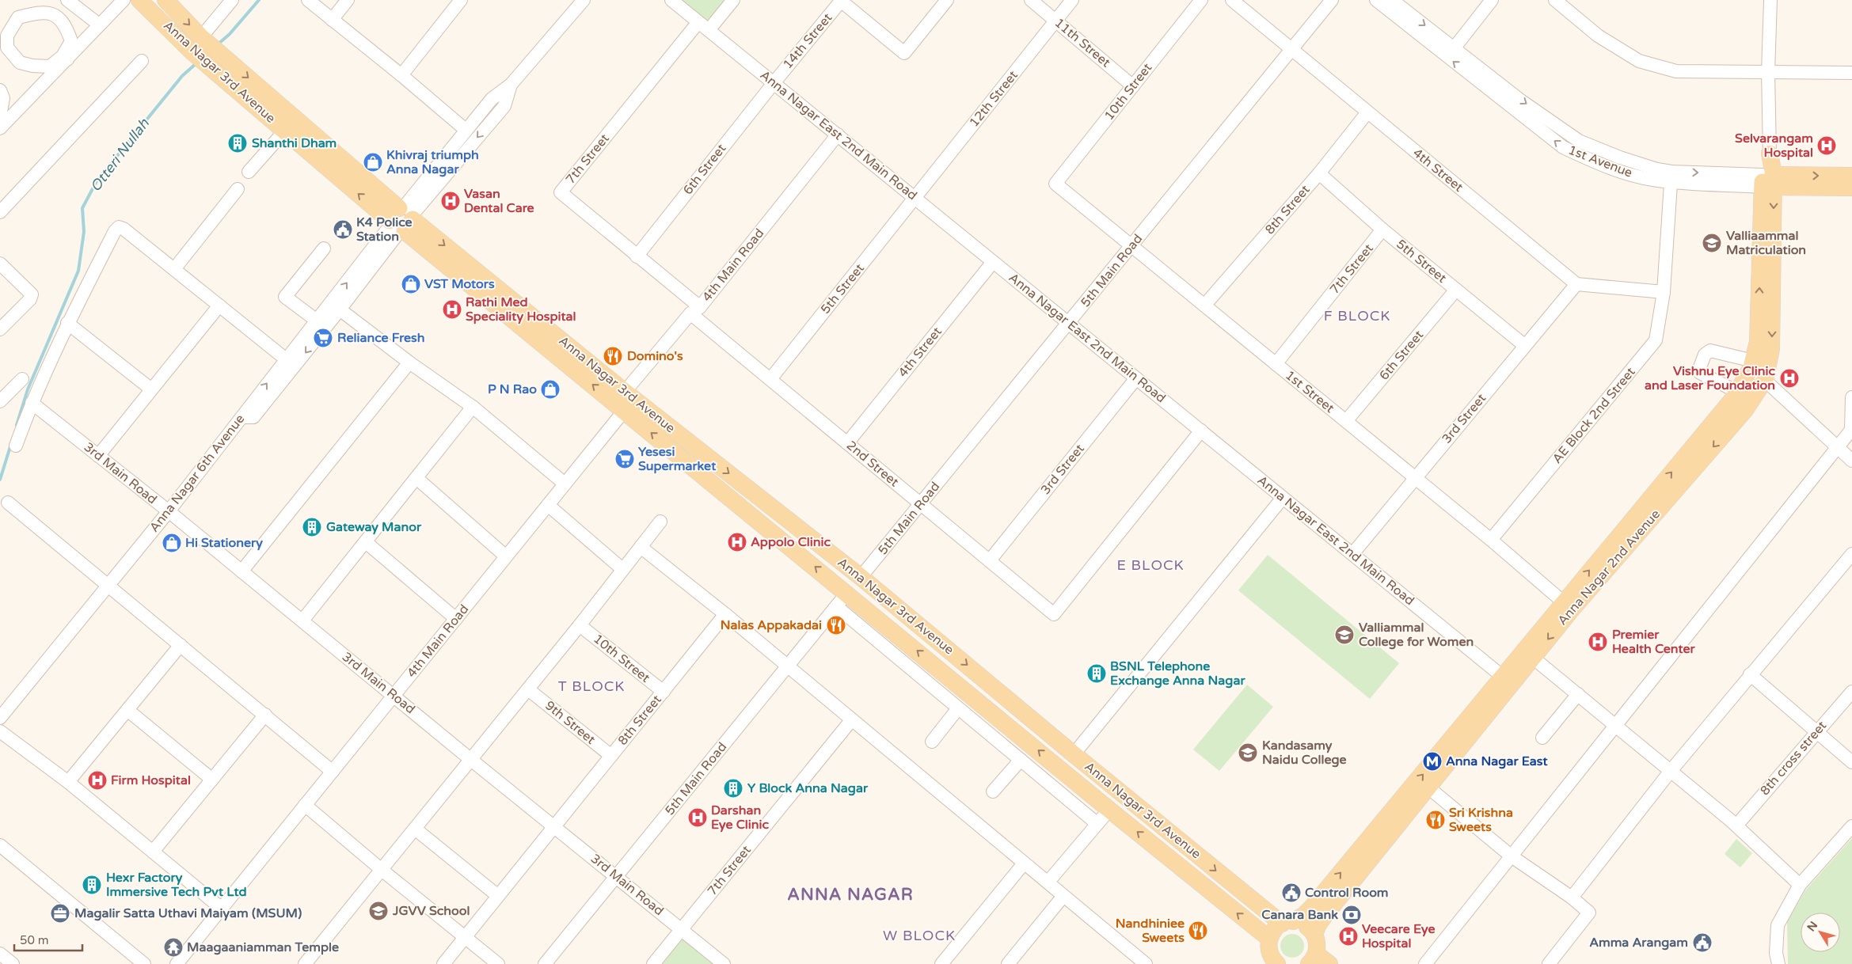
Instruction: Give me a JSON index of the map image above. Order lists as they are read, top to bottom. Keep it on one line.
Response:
{"streets":{"main road":["Anna Nagar 3rd Avenue","1st Avenue","Anna Nagar 2nd Avenue"],"street":["14th Street","11th Street","10th Street","12th Street","Anna Nagar East 2nd Main Road","7th Street","6th Street","4th Street","8th Street","5th Street","4th Main Road","5th Main Road","1st Street","AE Block 2nd Street","3rd Street","2nd Street","3rd Main Road","Anna Nagar 6th Avenue","9th Street","8th cross street"]},"crossings":[["14th Street","Anna Nagar East 2nd Main Road"],["14th Street","6th Street"],["11th Street","10th Street"],["11th Street","12th Street"],["Anna Nagar 3rd Avenue","4th Main Road"],["Anna Nagar 3rd Avenue","5th Main Road"],["Anna Nagar 3rd Avenue","Anna Nagar 6th Avenue"],["Anna Nagar 3rd Avenue","Anna Nagar 2nd Avenue"],["10th Street","8th Street"],["10th Street","1st Street"],["12th Street","Anna Nagar East 2nd Main Road"],["12th Street","5th Street"],["Anna Nagar East 2nd Main Road","7th Street"],["Anna Nagar East 2nd Main Road","6th Street"],["Anna Nagar East 2nd Main Road","4th Street"],["Anna Nagar East 2nd Main Road","5th Street"],["Anna Nagar East 2nd Main Road","4th Main Road"],["Anna Nagar East 2nd Main Road","5th Main Road"],["Anna Nagar East 2nd Main Road","3rd Street"],["Anna Nagar East 2nd Main Road","2nd Street"],["Anna Nagar East 2nd Main Road","Anna Nagar 2nd Avenue"],["7th Street","6th Street"],["7th Street","5th Street"],["7th Street","4th Main Road"],["7th Street","1st Street"],["7th Street","2nd Street"],["7th Street","3rd Main Road"],["1st Avenue","AE Block 2nd Street"],["1st Avenue","Anna Nagar 2nd Avenue"],["6th Street","5th Street"],["6th Street","1st Street"],["4th Street","8th Street"],["4th Street","5th Main Road"],["4th Street","3rd Street"],["4th Street","2nd Street"],["8th Street","5th Street"],["8th Street","1st Street"],["8th Street","3rd Main Road"],["8th Street","9th Street"],["5th Street","3rd Street"],["5th Street","2nd Street"],["4th Main Road","2nd Street"],["4th Main Road","3rd Main Road"],["5th Main Road","1st Street"],["5th Main Road","2nd Street"],["5th Main Road","3rd Main Road"],["1st Street","AE Block 2nd Street"],["1st Street","3rd Street"],["1st Street","Anna Nagar 2nd Avenue"],["3rd Street","2nd Street"],["3rd Main Road","Anna Nagar 6th Avenue"]],"districts":["F BLOCK","E BLOCK","T BLOCK","ANNA NAGAR","W BLOCK"],"water":["Otteri Nullah"],"places":{"building":["Shanthi Dham","Gateway Manor","BSNL Telephone Exchange Anna Nagar","Y Block Anna Nagar","Hexr Factory Immersive Tech Pvt Ltd"],"hospital":["Selvarangam Hospital","Vasan Dental Care","Rathi Med Speciality Hospital","Vishnu Eye Clinic and Laser Foundation","Appolo Clinic","Premier Health Center","Firm Hospital","Darshan Eye Clinic","Veecare Eye Hospital"],"shop":["Khivraj triumph Anna Nagar","VST Motors","P N Rao","Hi Stationery"],"public building":["K4 Police Station","Control Room","Amma Arangam"],"school or university":["Valliaammal Matriculation","Valliammal College for Women","Kandasamy Naidu College","JGVV School"],"supermarket":["Reliance Fresh","Yesesi Supermarket"],"restaurant":["Domino's","Nalas Appakadai","Sri Krishna Sweets","Nandhiniee Sweets"],"metro station":["Anna Nagar East"],"office":["Magalir Satta Uthavi Maiyam (MSUM)"],"bank":["Canara Bank"],"temple":["Maagaaniamman Temple"]},"scale_bar":"50 m","north":"top left"}
